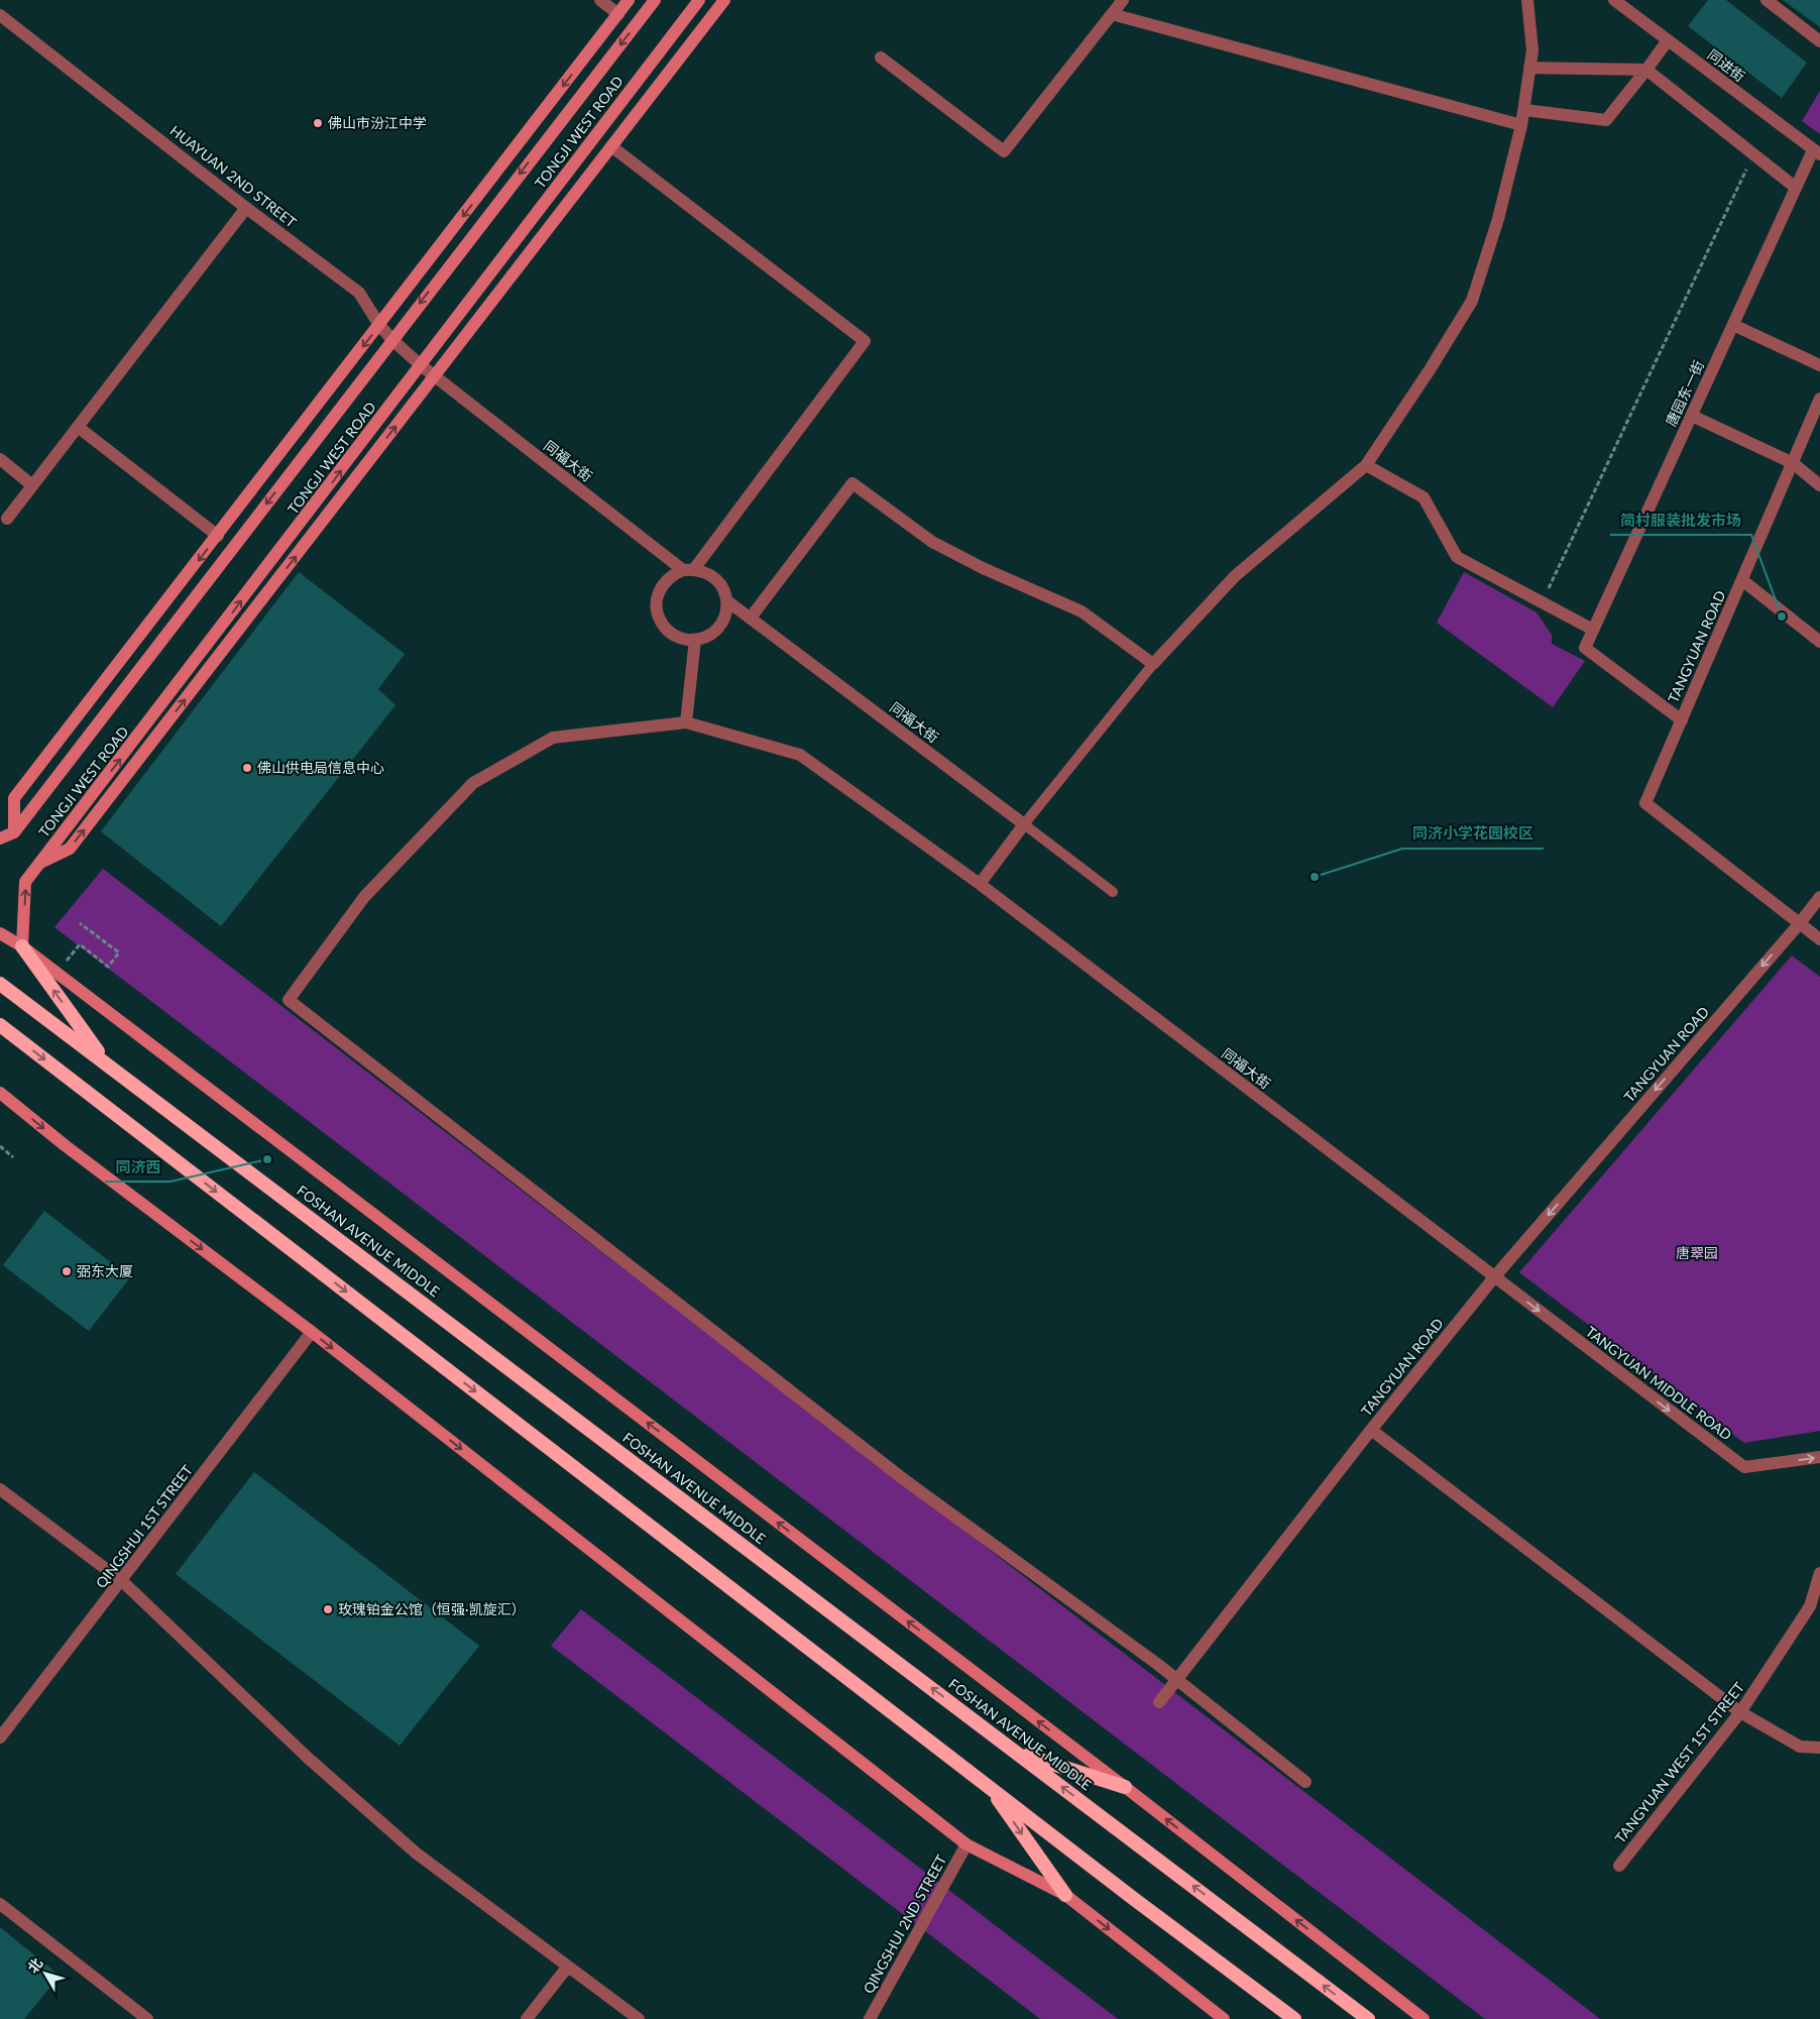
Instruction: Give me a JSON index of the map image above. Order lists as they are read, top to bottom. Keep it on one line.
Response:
{"streets":{"highway":["FOSHAN AVENUE MIDDLE"],"main road":["TONGJI WEST ROAD"],"street":["同进街","HUAYUAN 2ND STREET","唐园东一街","同福大街","TANGYUAN ROAD","TANGYUAN MIDDLE ROAD","QINGSHUI 1ST STREET","TANGYUAN WEST 1ST STREET","QINGSHUI 2ND STREET"]},"crossings":[["同进街","唐园东一街"],["TONGJI WEST ROAD","HUAYUAN 2ND STREET"],["HUAYUAN 2ND STREET","同福大街"],["唐园东一街","TANGYUAN ROAD"],["同福大街","TANGYUAN ROAD"],["同福大街","TANGYUAN MIDDLE ROAD"],["TANGYUAN ROAD","TANGYUAN MIDDLE ROAD"]],"one_way":["TANGYUAN MIDDLE ROAD"],"parks":["唐翠园"],"places":["佛山市汾江中学","简村服装批发市场","佛山供电局信息中心","同济小学花园校区","同济西","弼东大厦","玫瑰铂金公馆（恒强·凯旋汇）"],"north":"top left"}
